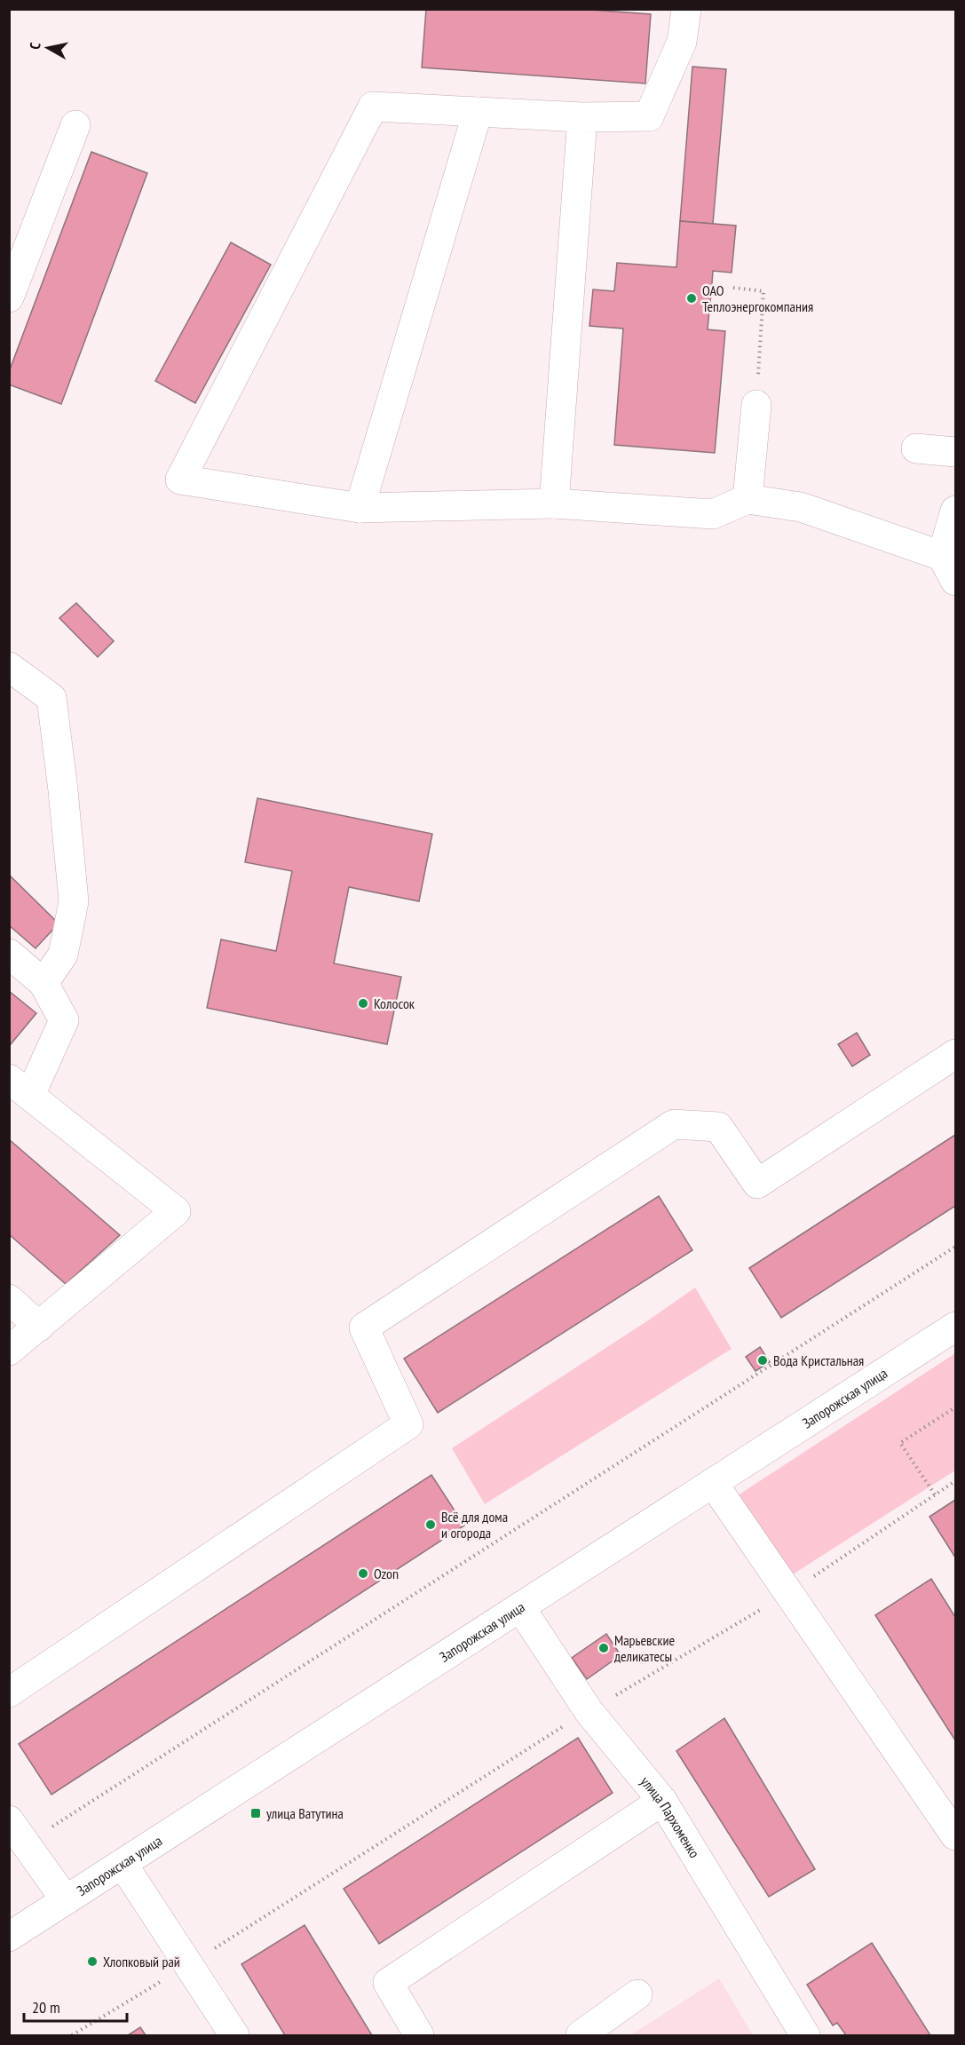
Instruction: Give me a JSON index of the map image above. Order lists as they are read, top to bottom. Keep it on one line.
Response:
{"streets":{"street":["Запорожская улица","улица Пархоменко"]},"crossings":[["Запорожская улица","улица Пархоменко"]],"places":{"other":["ОАО Теплоэнергокомпания","Колосок","Вода Кристальная","Всё для дома и огорода","Ozon","Марьевские деликатесы","Хлопковый рай"],"transit":["улица Ватутина"]},"scale_bar":"20 m","north":"left"}
